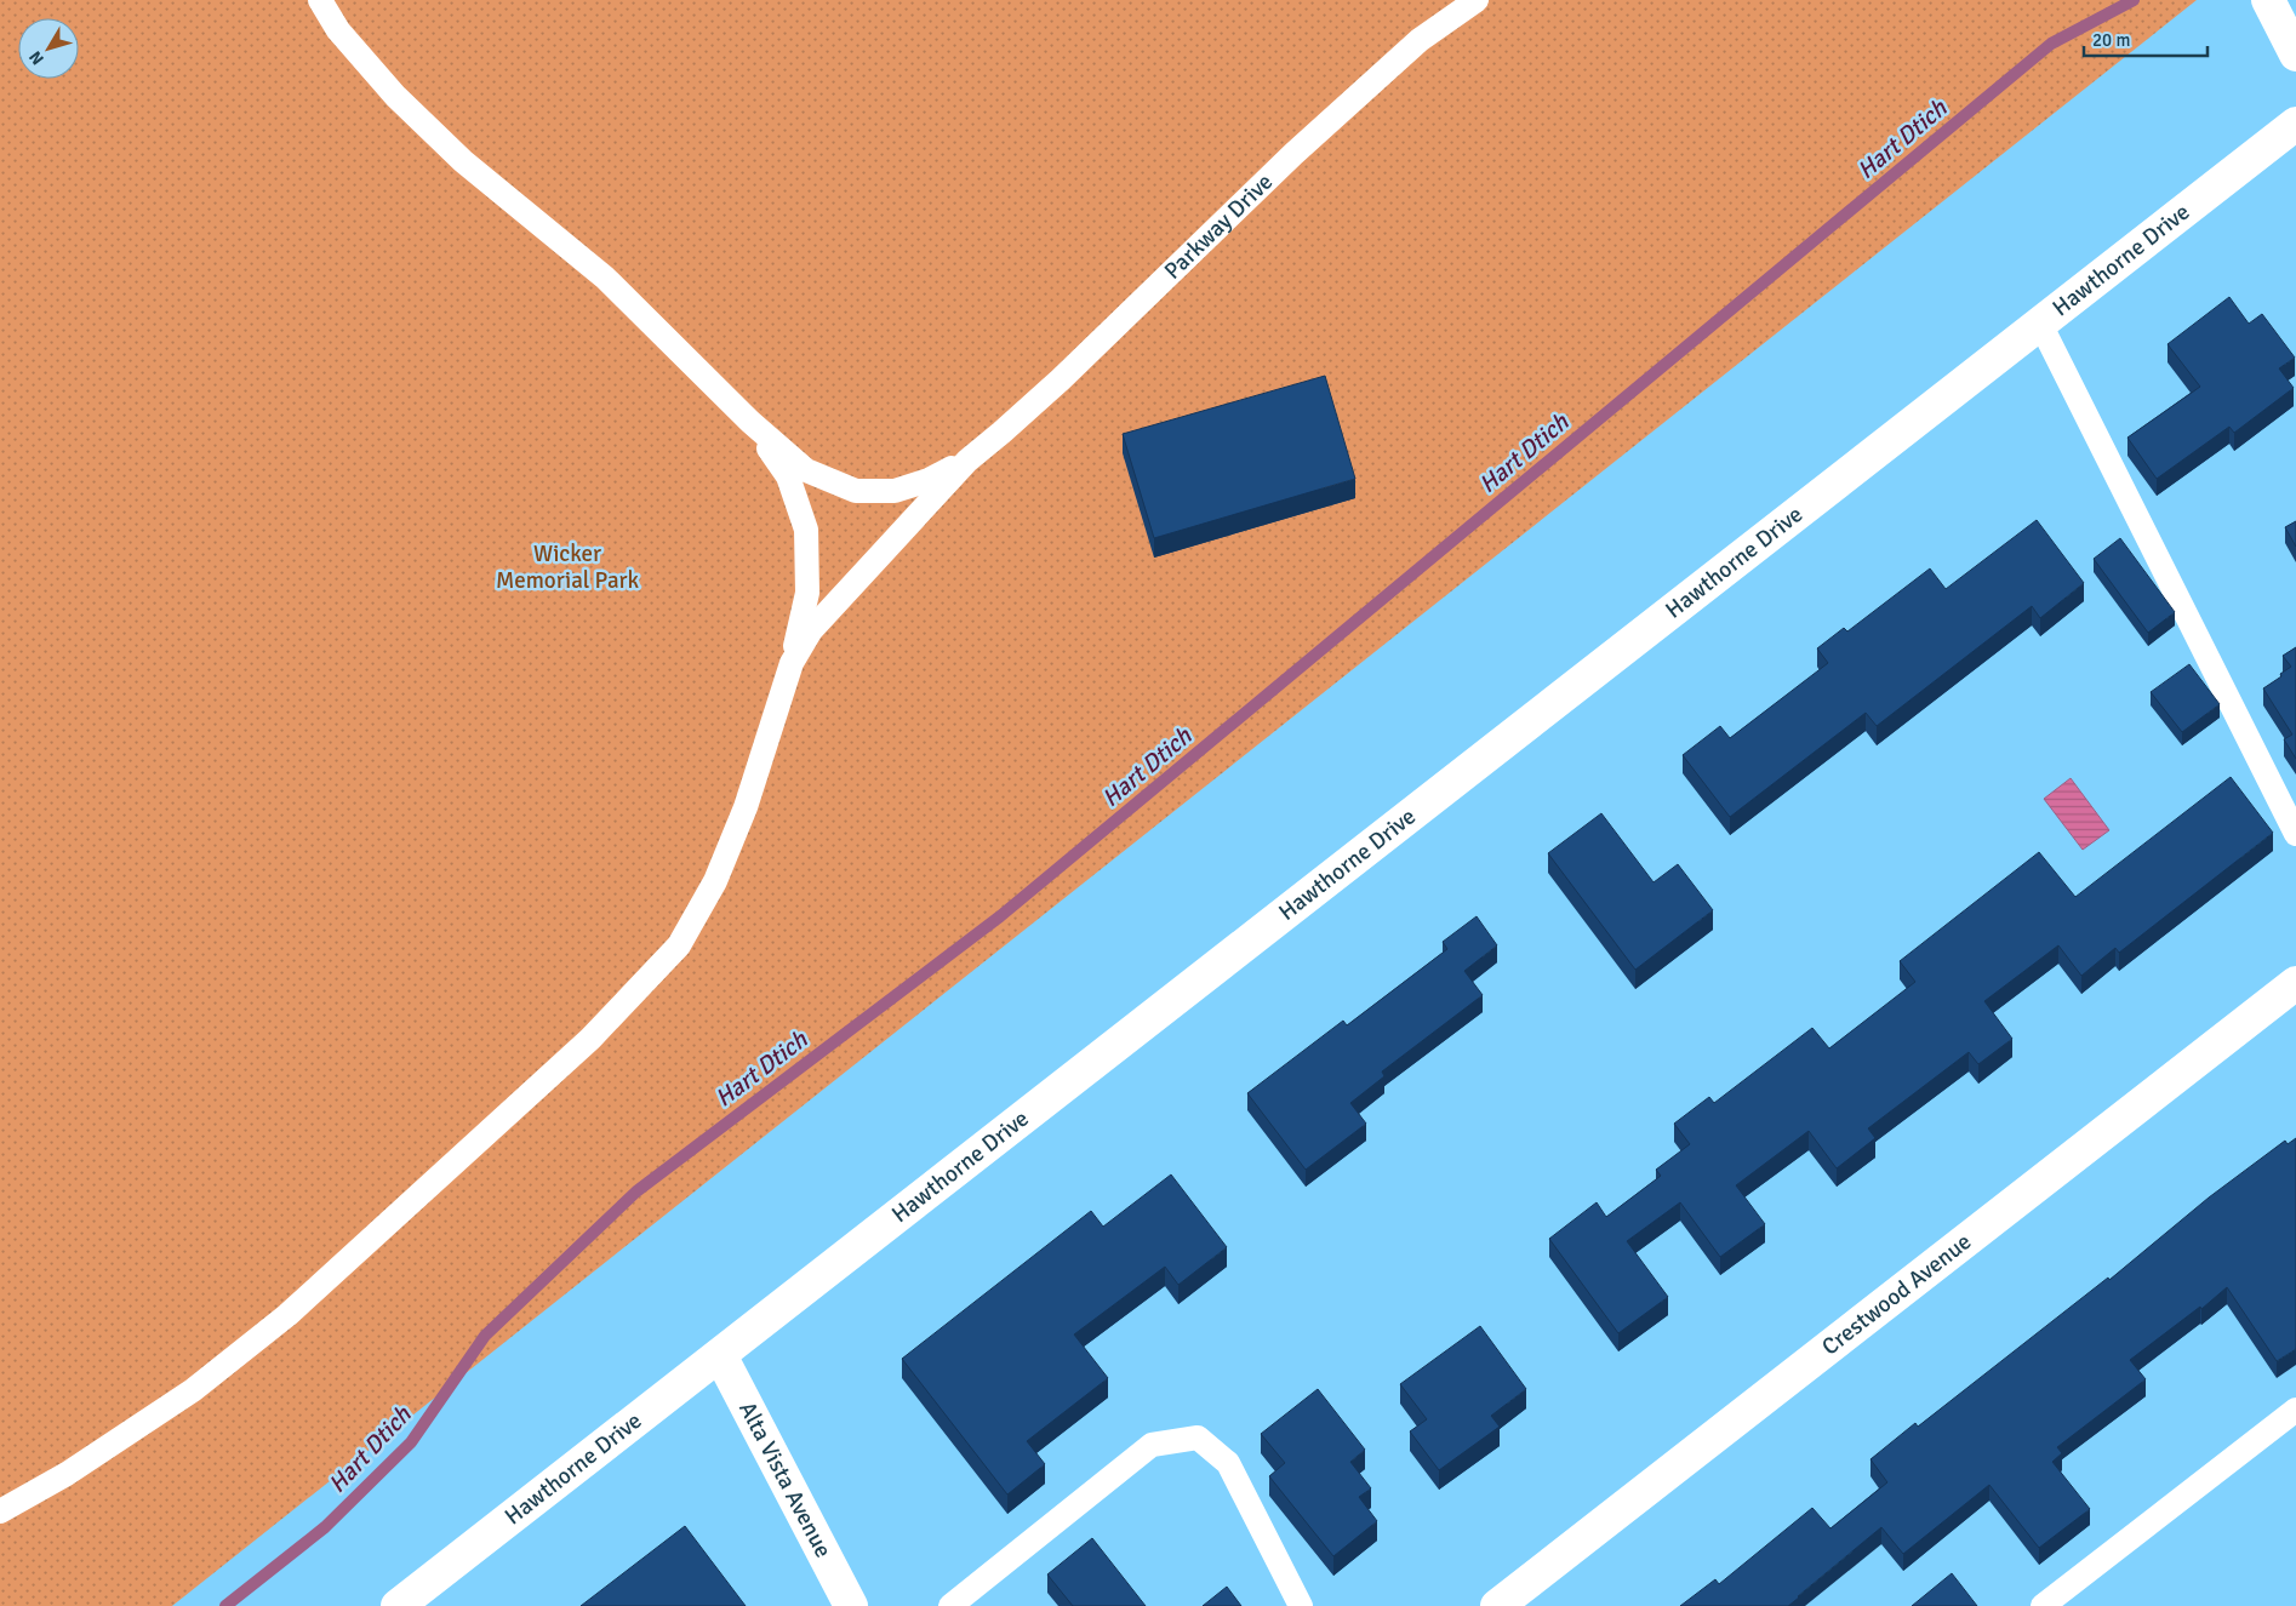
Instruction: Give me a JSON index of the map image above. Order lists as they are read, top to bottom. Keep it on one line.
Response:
{"streets":{"street":["Hawthorne Drive","Crestwood Avenue","Alta Vista Avenue"],"lane":["Parkway Drive"]},"crossings":[["Hawthorne Drive","Alta Vista Avenue"]],"water":["Hart Dtich"],"parks":["Wicker Memorial Park"],"scale_bar":"20 m","north":"bottom left"}
